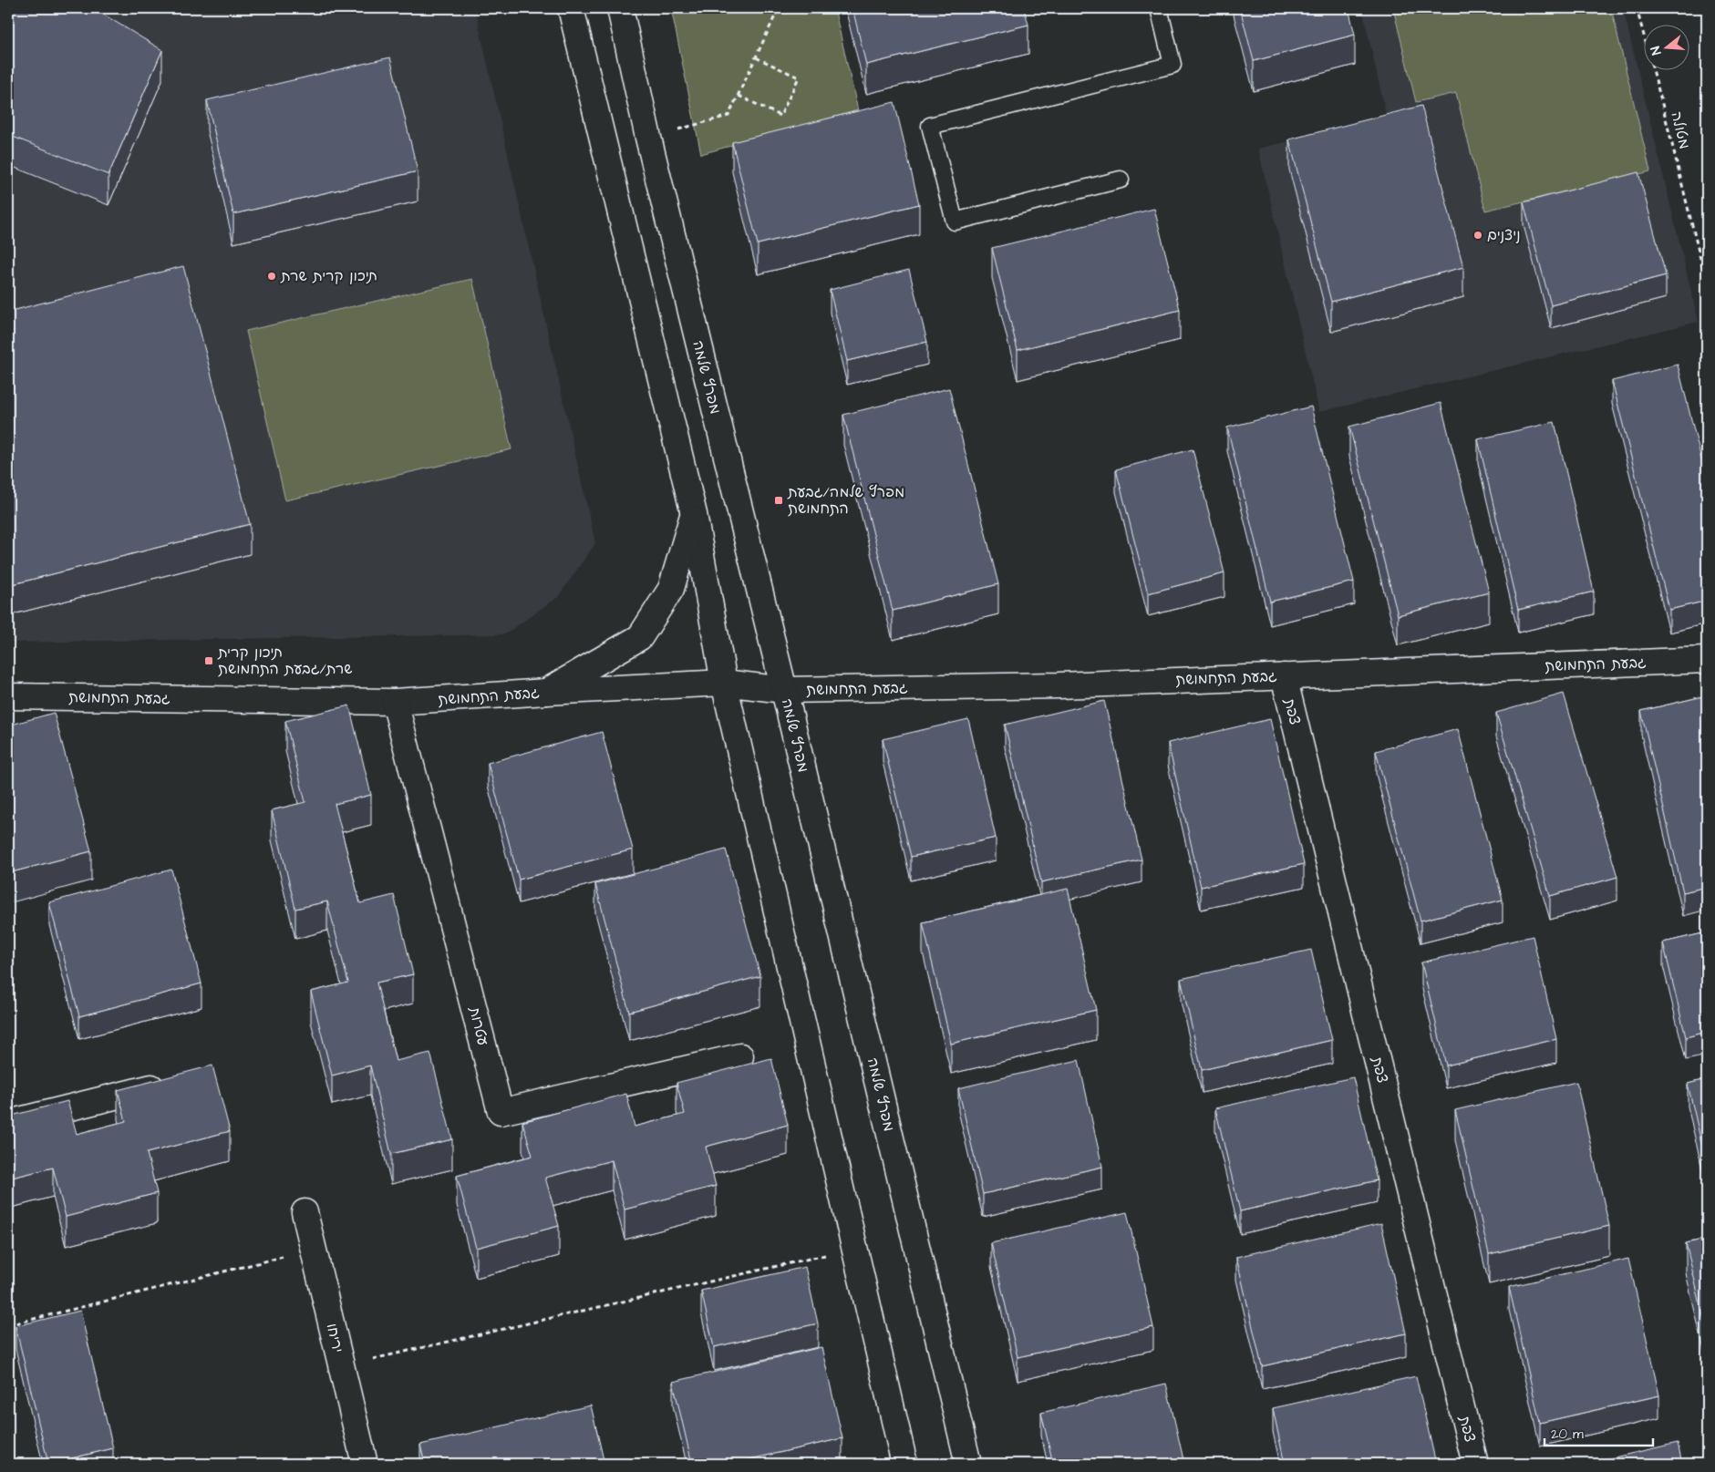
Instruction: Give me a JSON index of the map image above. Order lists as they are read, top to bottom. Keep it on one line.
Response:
{"streets":{"street":["מפרץ שלמה","גבעת התחמושת","צפת","עטרות","יריחו"],"path":["מטולה"]},"crossings":[["מפרץ שלמה","גבעת התחמושת"],["גבעת התחמושת","צפת"],["גבעת התחמושת","עטרות"]],"places":{"other":["ניצנים","תיכון קרית שרת"],"transit":["מפרץ שלמה/גבעת התחמושת","תיכון קרית שרת/גבעת התחמושת"]},"scale_bar":"20 m","north":"left"}
